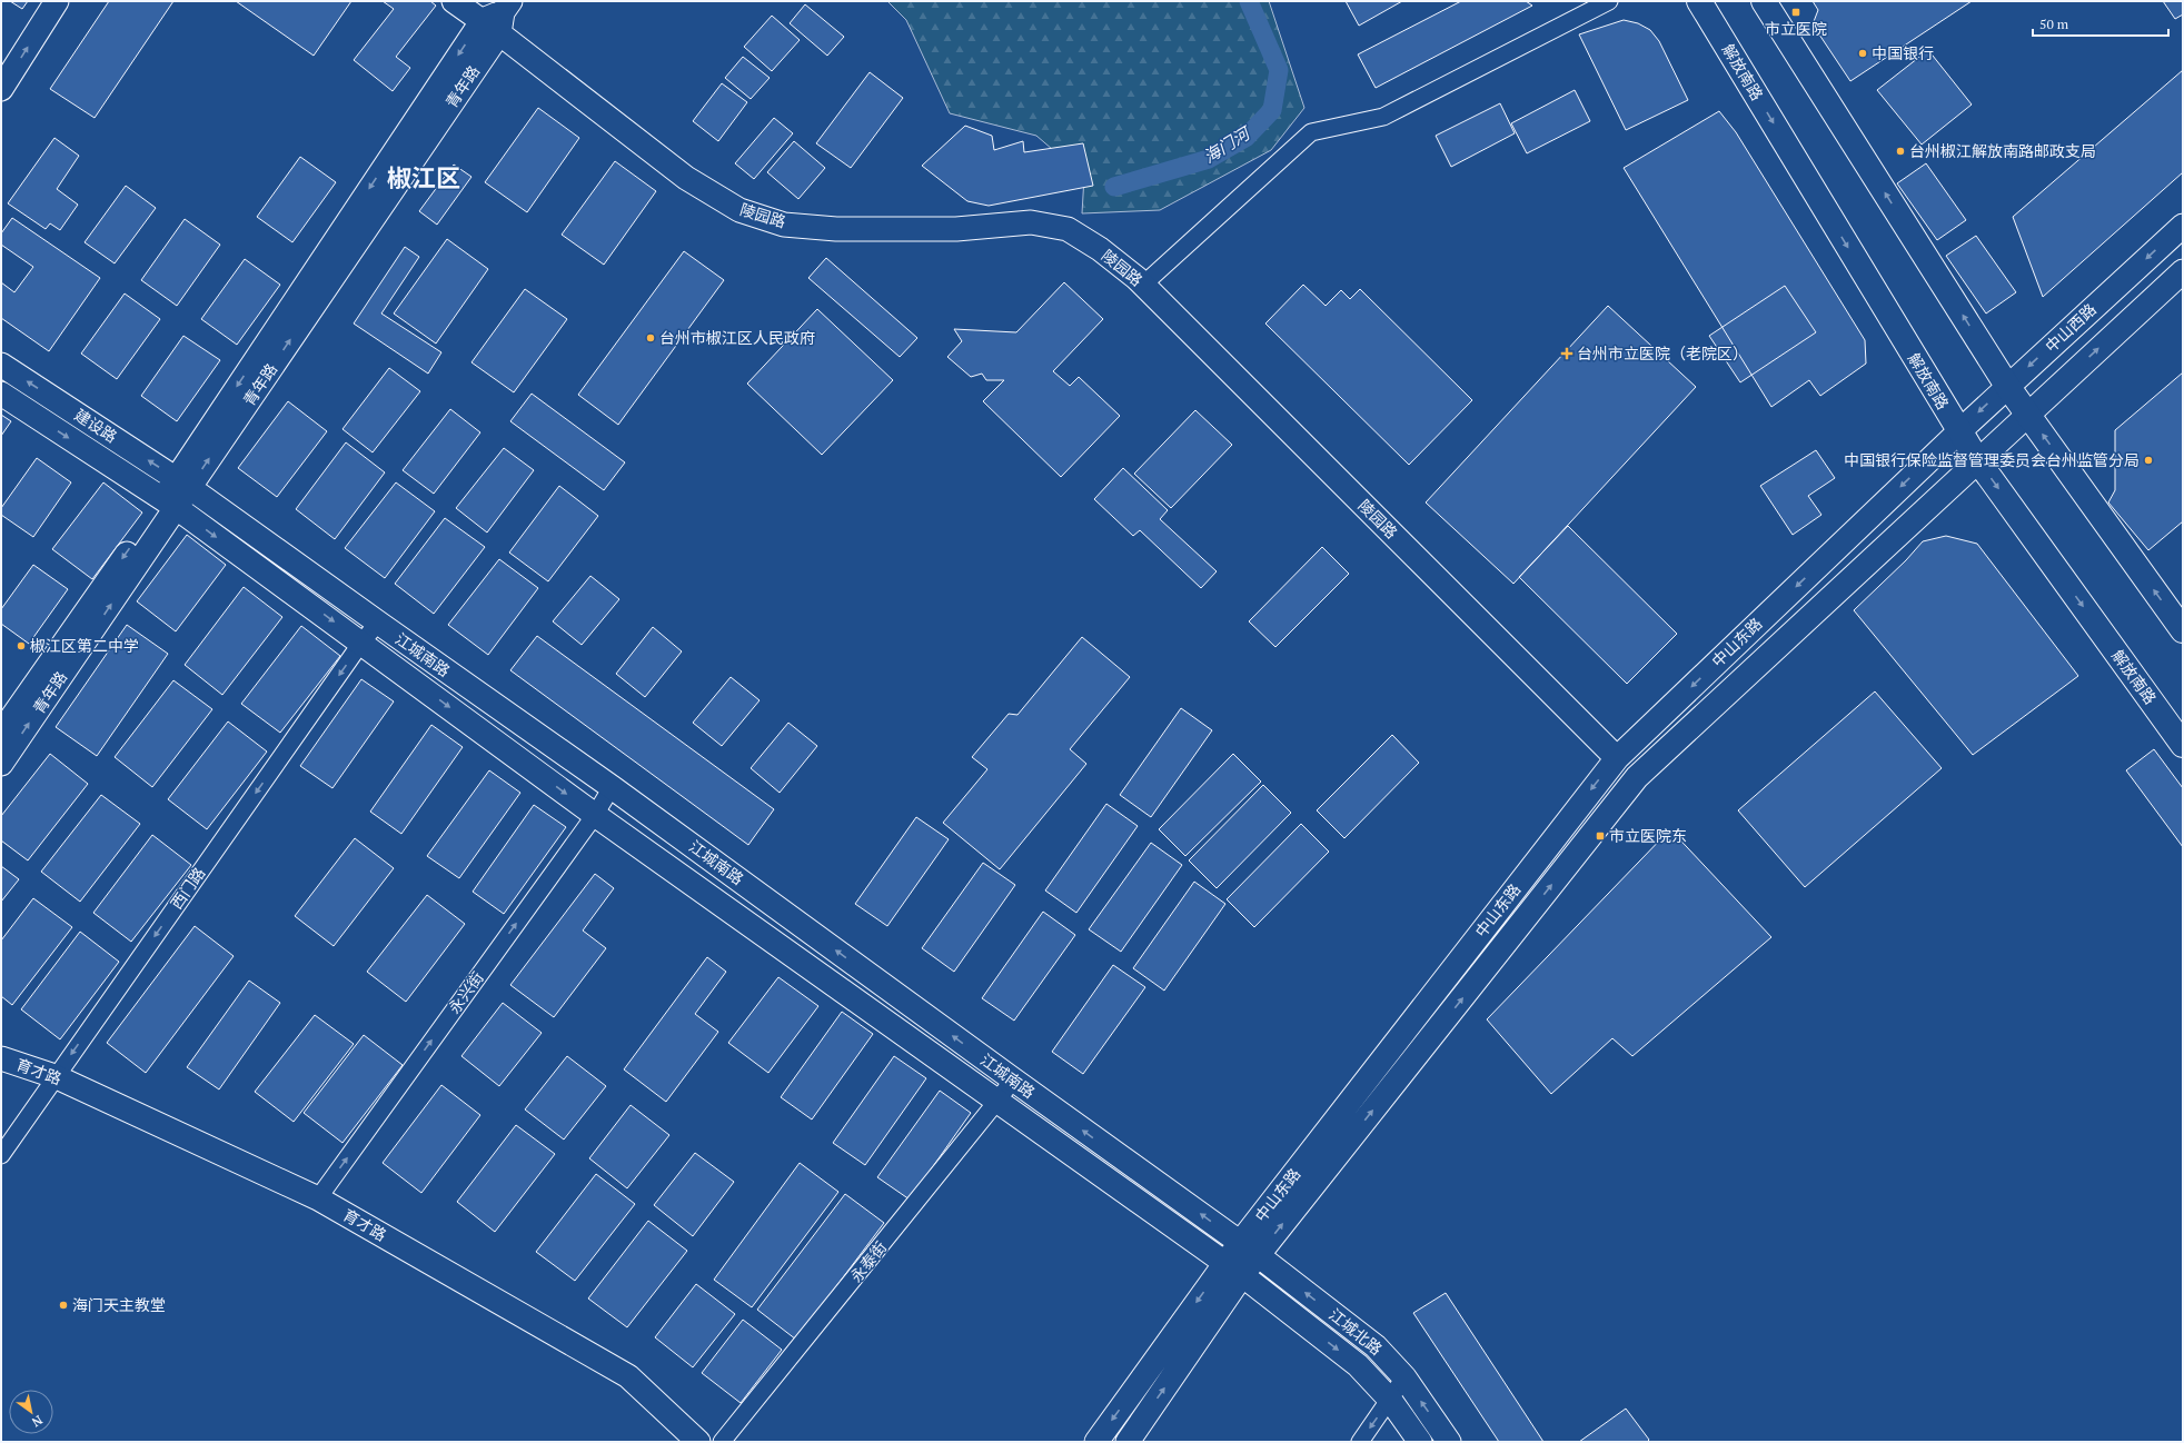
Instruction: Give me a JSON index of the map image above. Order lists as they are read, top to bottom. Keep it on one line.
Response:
{"streets":{"main road":["解放南路","青年路","陵园路","中山西路","建设路","中山东路","江城南路","育才路","江城北路"],"street":["西门路","永兴街","永泰街"]},"crossings":[["解放南路","中山西路"],["解放南路","中山东路"],["青年路","陵园路"],["青年路","建设路"],["青年路","江城南路"],["陵园路","中山东路"],["中山西路","中山东路"],["建设路","江城南路"],["中山东路","江城南路"],["中山东路","江城北路"],["江城南路","西门路"],["江城南路","永兴街"],["江城南路","永泰街"],["江城南路","江城北路"],["西门路","育才路"],["永兴街","育才路"]],"one_way":["西门路","永兴街"],"districts":["椒江区"],"water":["海门河"],"places":{"transit":["市立医院","市立医院东"],"other":["中国银行","台州椒江解放南路邮政支局","台州市椒江区人民政府","中国银行保险监督管理委员会台州监管分局","椒江区第二中学","海门天主教堂"],"health":["台州市立医院（老院区）"]},"scale_bar":"50 m","north":"bottom right"}
